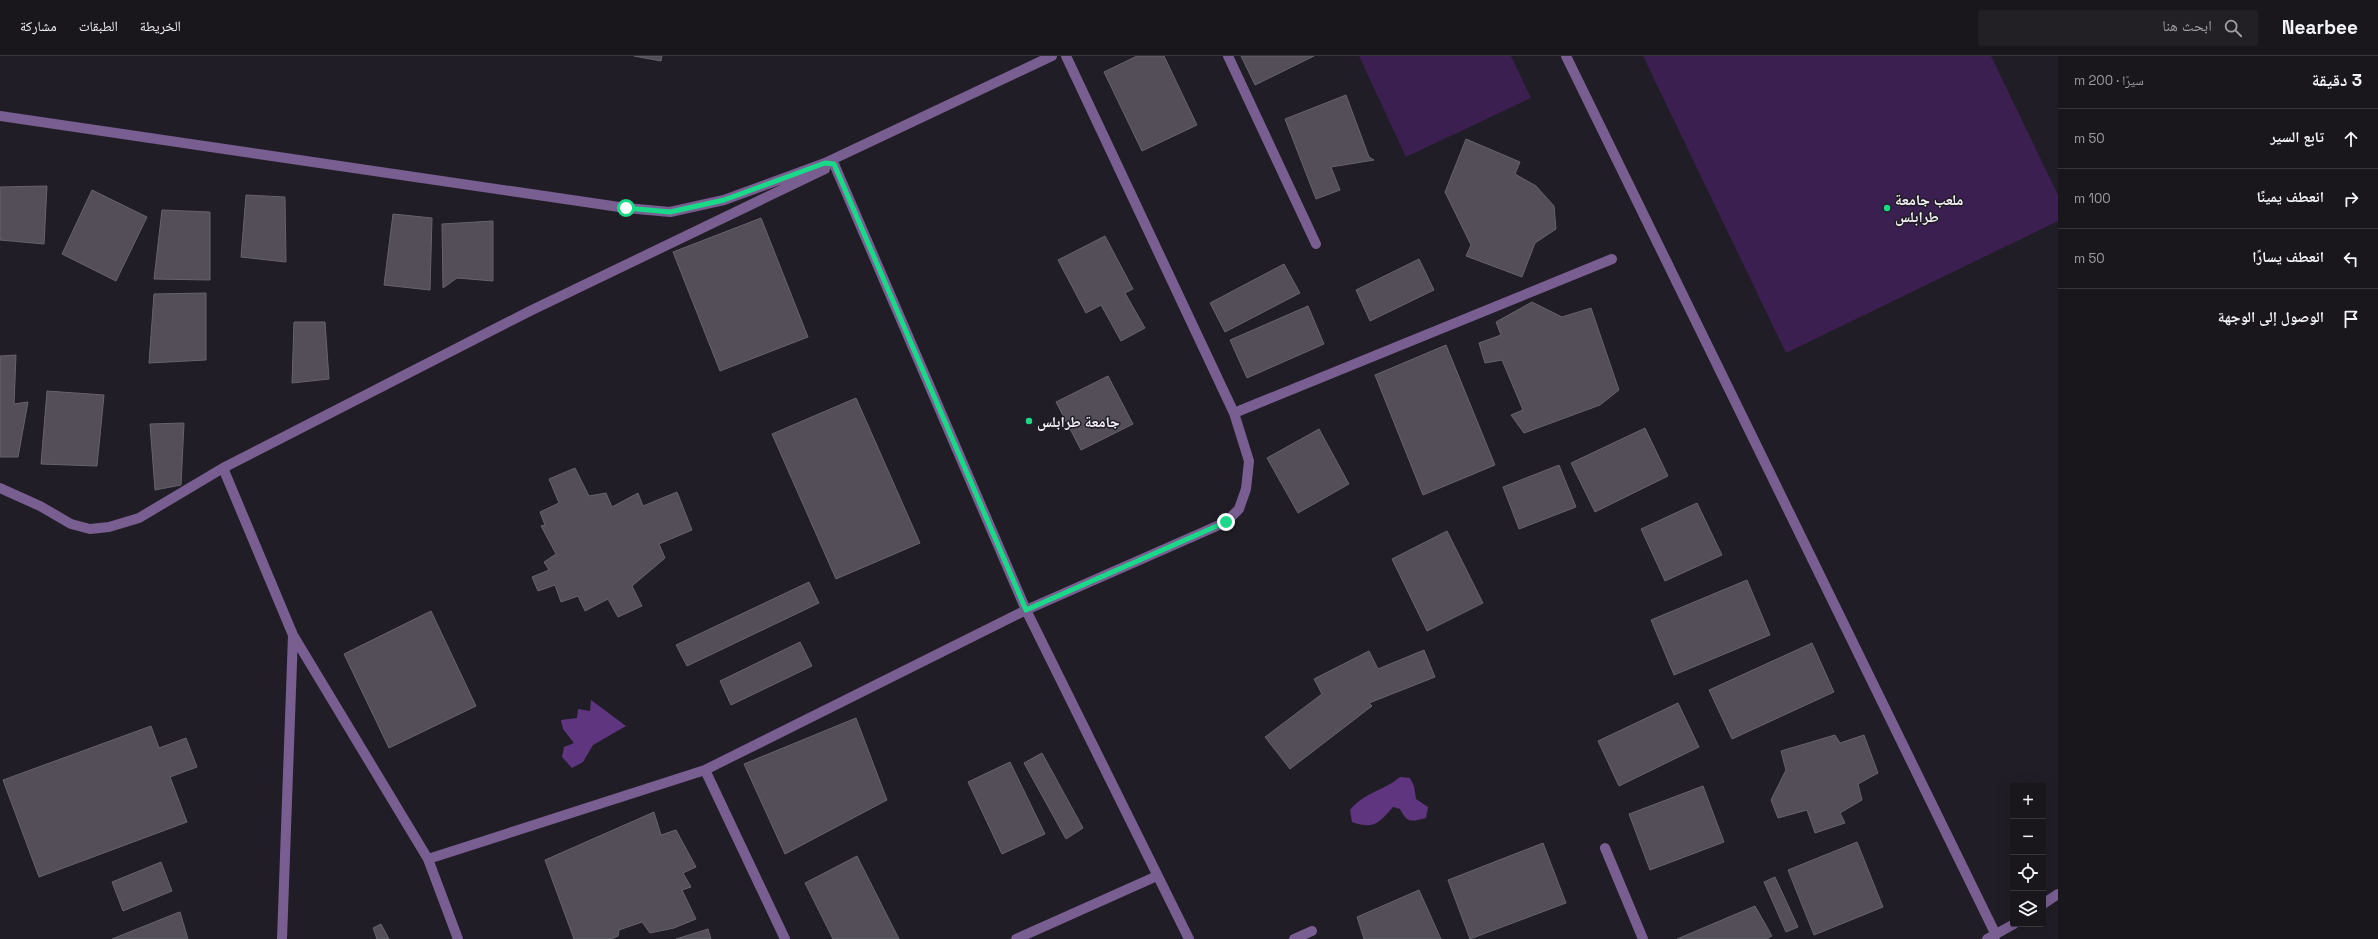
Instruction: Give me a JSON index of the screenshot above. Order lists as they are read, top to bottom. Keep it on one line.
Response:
{"places":["ملعب جامعة طرابلس","جامعة طرابلس"],"page":{"header":"Nearbee","search":"ابحث هنا","nav":["الخريطة","الطبقات","مشاركة"],"heading":["3 دقيقة","سيرًا · 200 m"],"list":[["تابع السير","50 m"],["انعطف يمينًا","100 m"],["انعطف يسارًا","50 m"],"الوصول إلى الوجهة"],"map_buttons":["+","−"]}}
